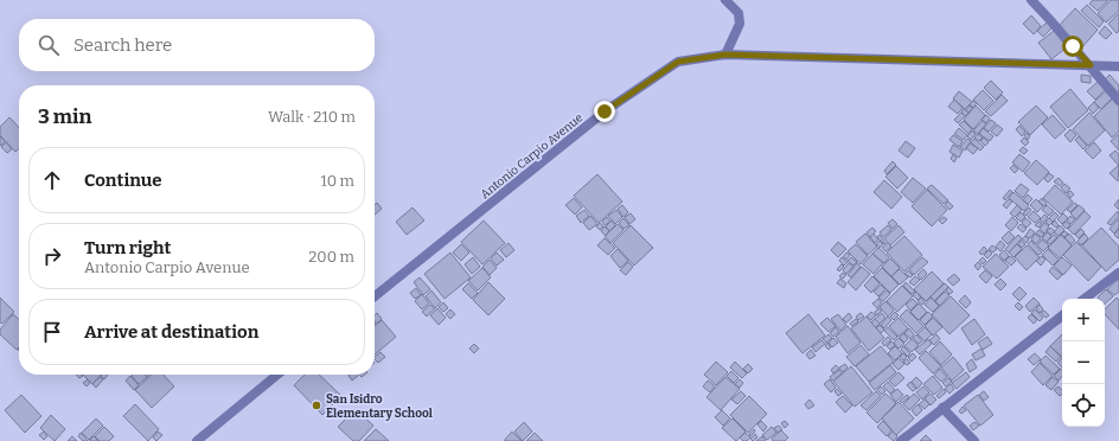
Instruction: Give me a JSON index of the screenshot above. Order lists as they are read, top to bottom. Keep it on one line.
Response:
{"streets":{"street":["Antonio Carpio Avenue"]},"places":["San Isidro Elementary School"],"page":{"search":"Search here","heading":["3 min","Walk · 210 m"],"list":[["Continue","10 m"],["Turn right","Antonio Carpio Avenue","200 m"],"Arrive at destination"],"map_buttons":["+","−"]}}
